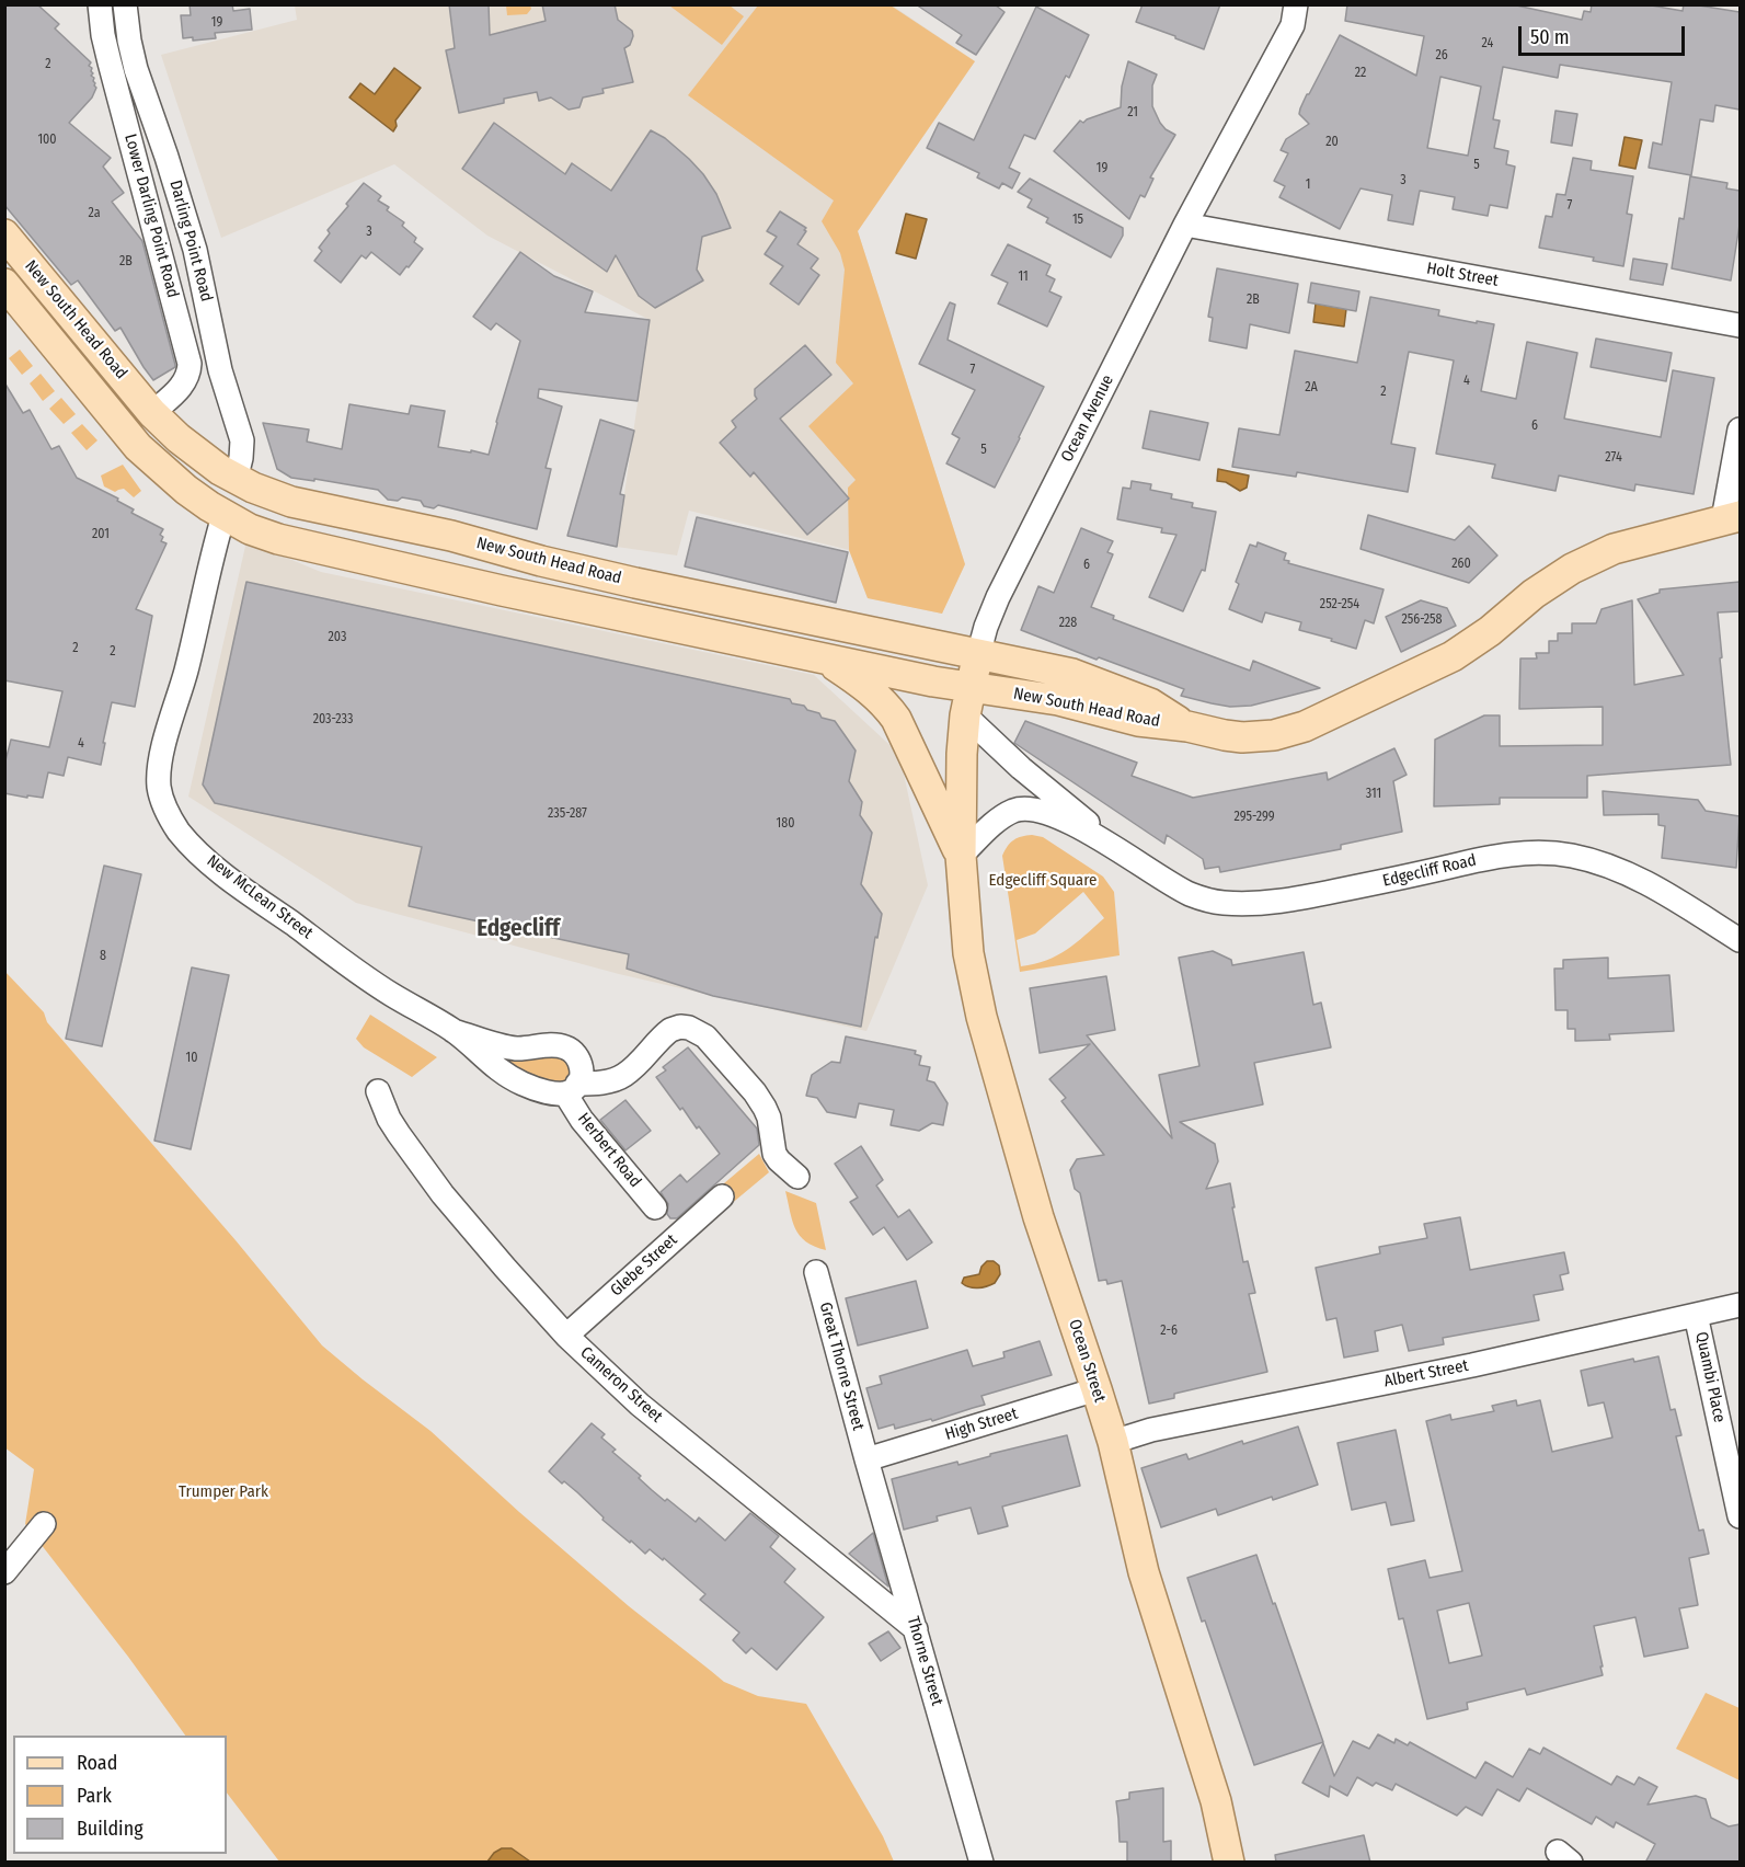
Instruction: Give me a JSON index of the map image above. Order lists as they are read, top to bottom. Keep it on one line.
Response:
{"streets":{"main road":["New South Head Road","Ocean Avenue","Ocean Street"],"street":["Lower Darling Point Road","Darling Point Road","Holt Street","Edgecliff Road","New McLean Street","Herbert Road","Glebe Street","Great Thorne Street","Albert Street","Quambi Place","Cameron Street","High Street","Thorne Street"]},"crossings":[["Lower Darling Point Road","New South Head Road"],["Darling Point Road","New South Head Road"],["Holt Street","Ocean Avenue"],["New South Head Road","Ocean Avenue"],["New South Head Road","Edgecliff Road"],["New South Head Road","New McLean Street"],["Ocean Avenue","Edgecliff Road"],["Ocean Avenue","Ocean Street"],["Edgecliff Road","Ocean Street"],["New McLean Street","Herbert Road"],["Glebe Street","Cameron Street"],["Ocean Street","Albert Street"],["Ocean Street","High Street"],["Great Thorne Street","High Street"],["Great Thorne Street","Thorne Street"],["Albert Street","Quambi Place"],["Cameron Street","Thorne Street"],["High Street","Thorne Street"]],"districts":["Edgecliff"],"parks":["Edgecliff Square","Trumper Park"],"house_numbers":["19","24","26","2","22","21","100","20","5","19","3","1","7","2a","15","3","2B","11","2B","7","4","2A","2","6","5","274","201","260","6","252-254","256-258","228","203","2","2","203-233","4","311","235-287","295-299","180","8","10","2-6"],"legend":["Road","Park","Building"],"scale_bar":"50 m"}
